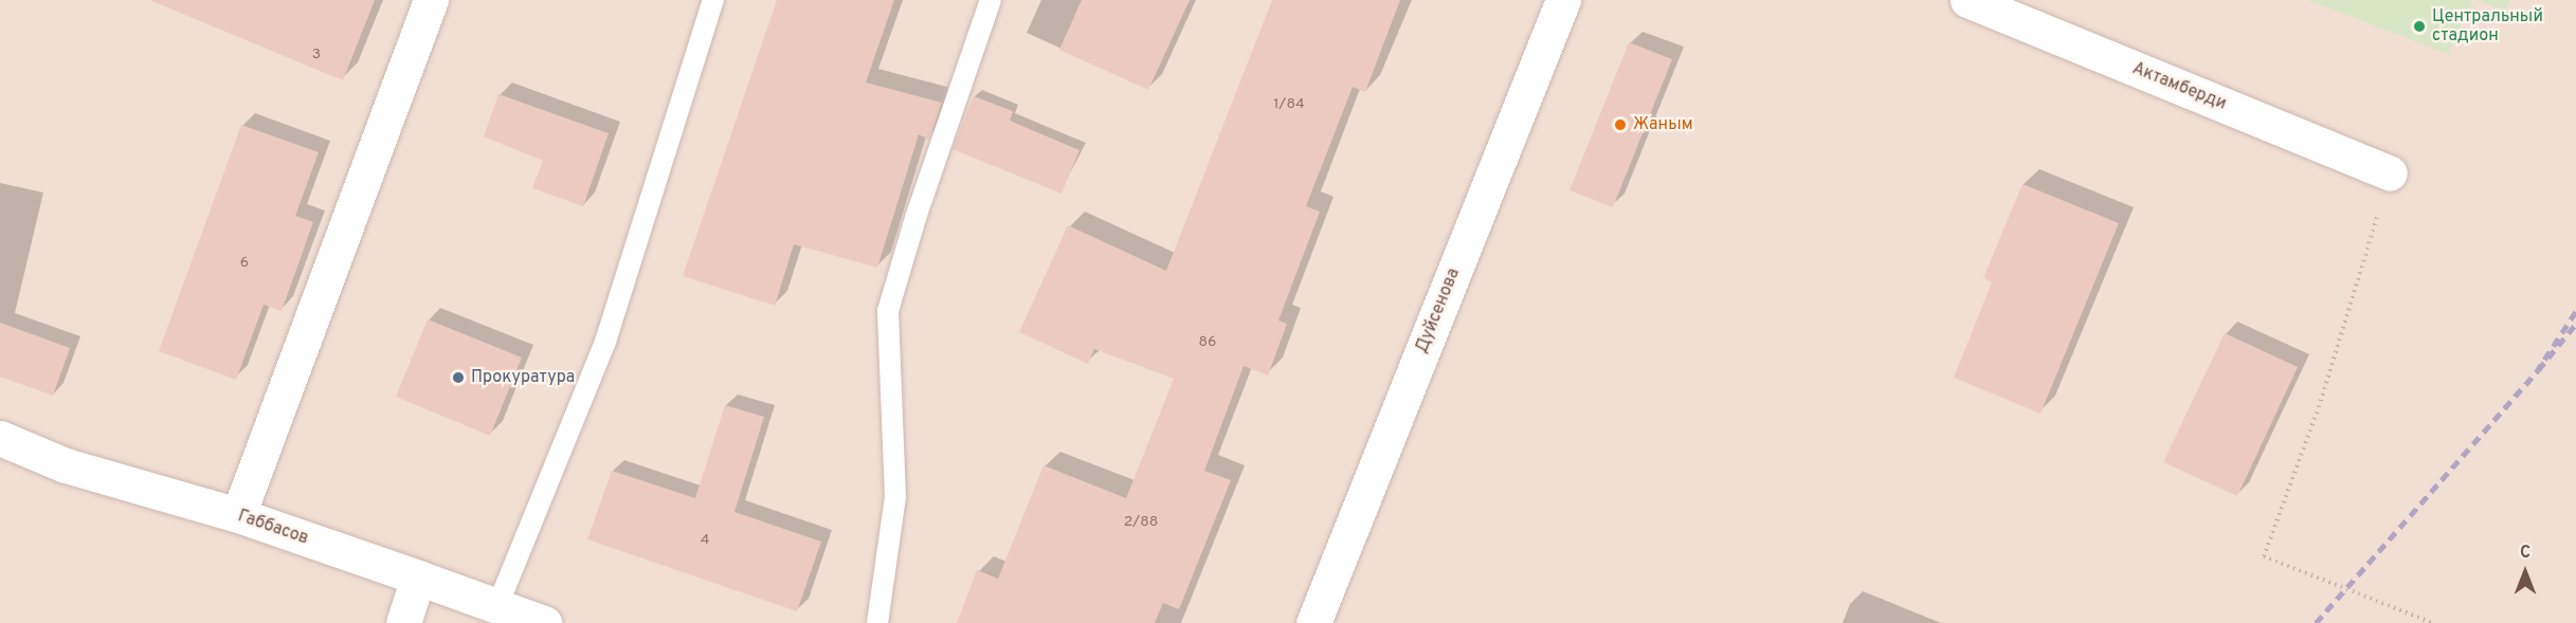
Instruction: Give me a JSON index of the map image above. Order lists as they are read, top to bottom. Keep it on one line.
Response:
{"streets":{"street":["Актамберди","Дуйсенова","Габбасов"]},"places":["Центральный стадион","Жаным","Прокуратура"],"house_numbers":["3","1/84","6","86","2/88","4"],"north":"top"}
